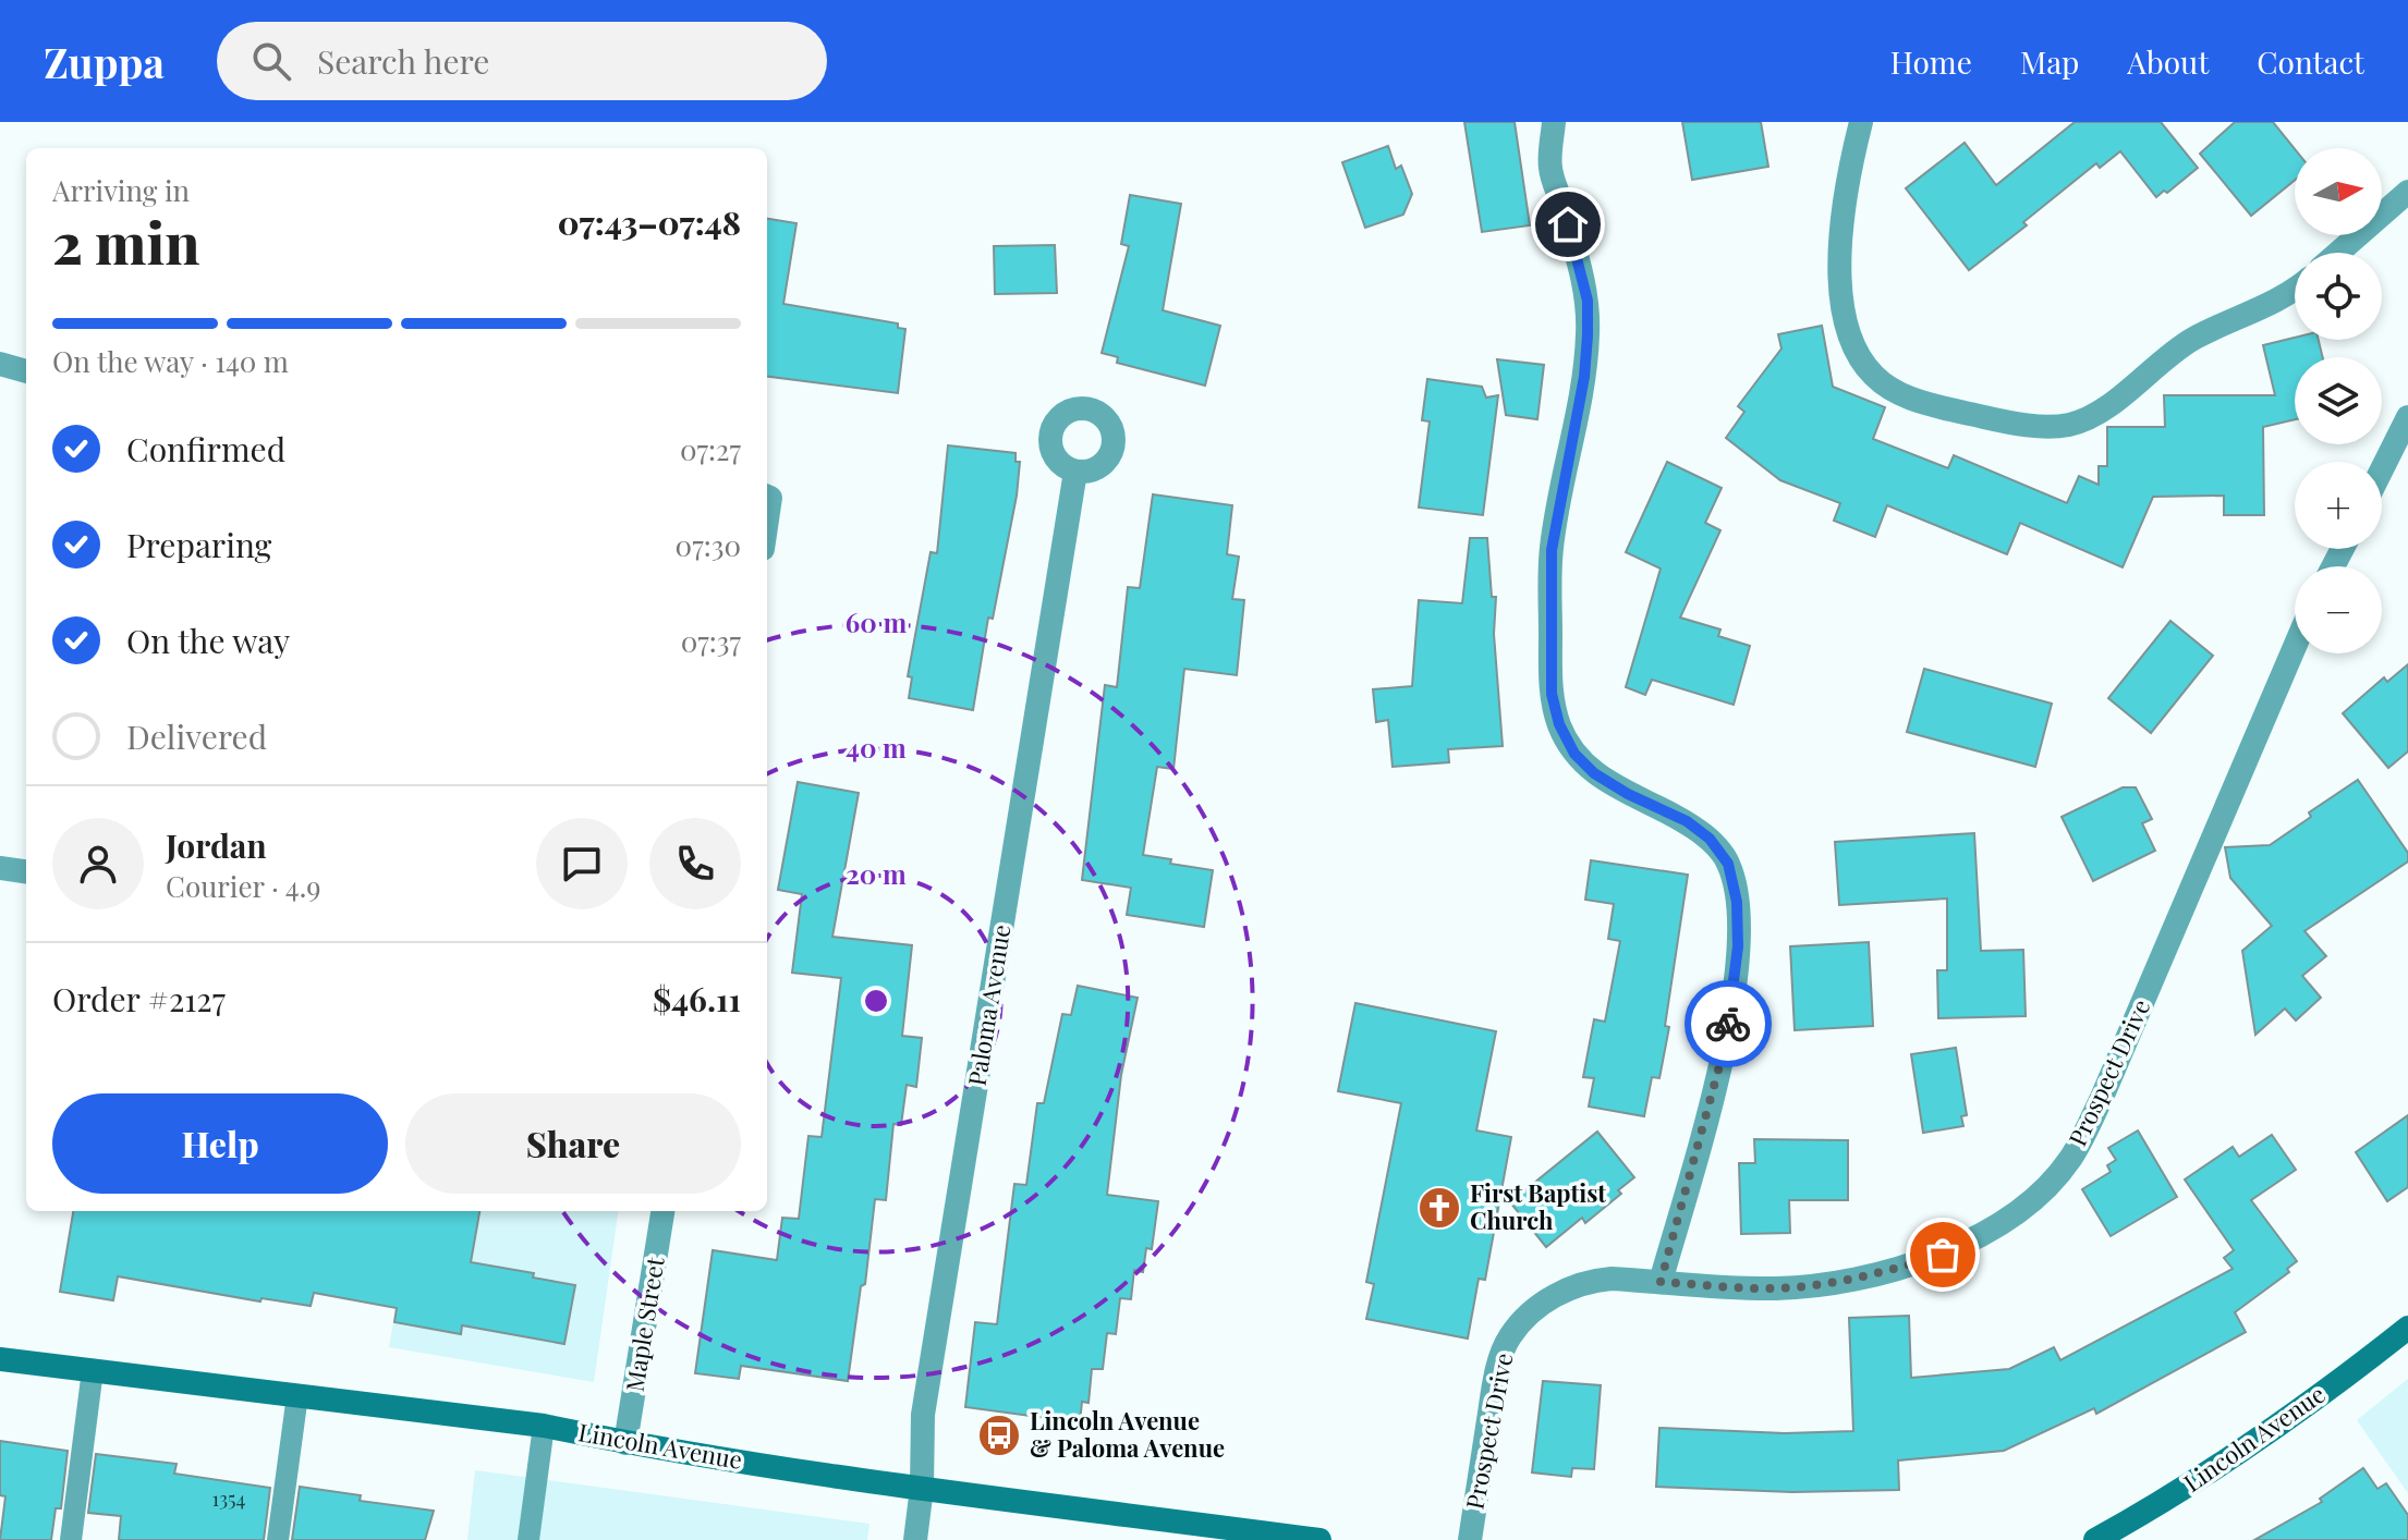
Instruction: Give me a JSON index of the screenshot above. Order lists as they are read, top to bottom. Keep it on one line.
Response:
{"streets":{"main road":["Lincoln Avenue"],"street":["Paloma Avenue","Prospect Drive","Maple Street"]},"crossings":[["Paloma Avenue","Lincoln Avenue"],["Maple Street","Lincoln Avenue"]],"places":{"church":["First Baptist Church"],"bus stop":["Lincoln Avenue & Paloma Avenue"]},"house_numbers":["1354"],"north":"right","page":{"header":"Zuppa","search":"Search here","nav":["Home","Map","About","Contact"],"map_buttons":["+","−"],"heading":["2 min","Arriving in","07:43–07:48"],"panel":["Jordan","Courier · 4.9","Order #2127","$46.11"],"bar":"On the way · 140 m","list":[["Confirmed","07:27"],["Preparing","07:30"],["On the way","07:37"],"Delivered"],"buttons":["Help","Share"]},"rings":["60 m","40 m","20 m"]}
